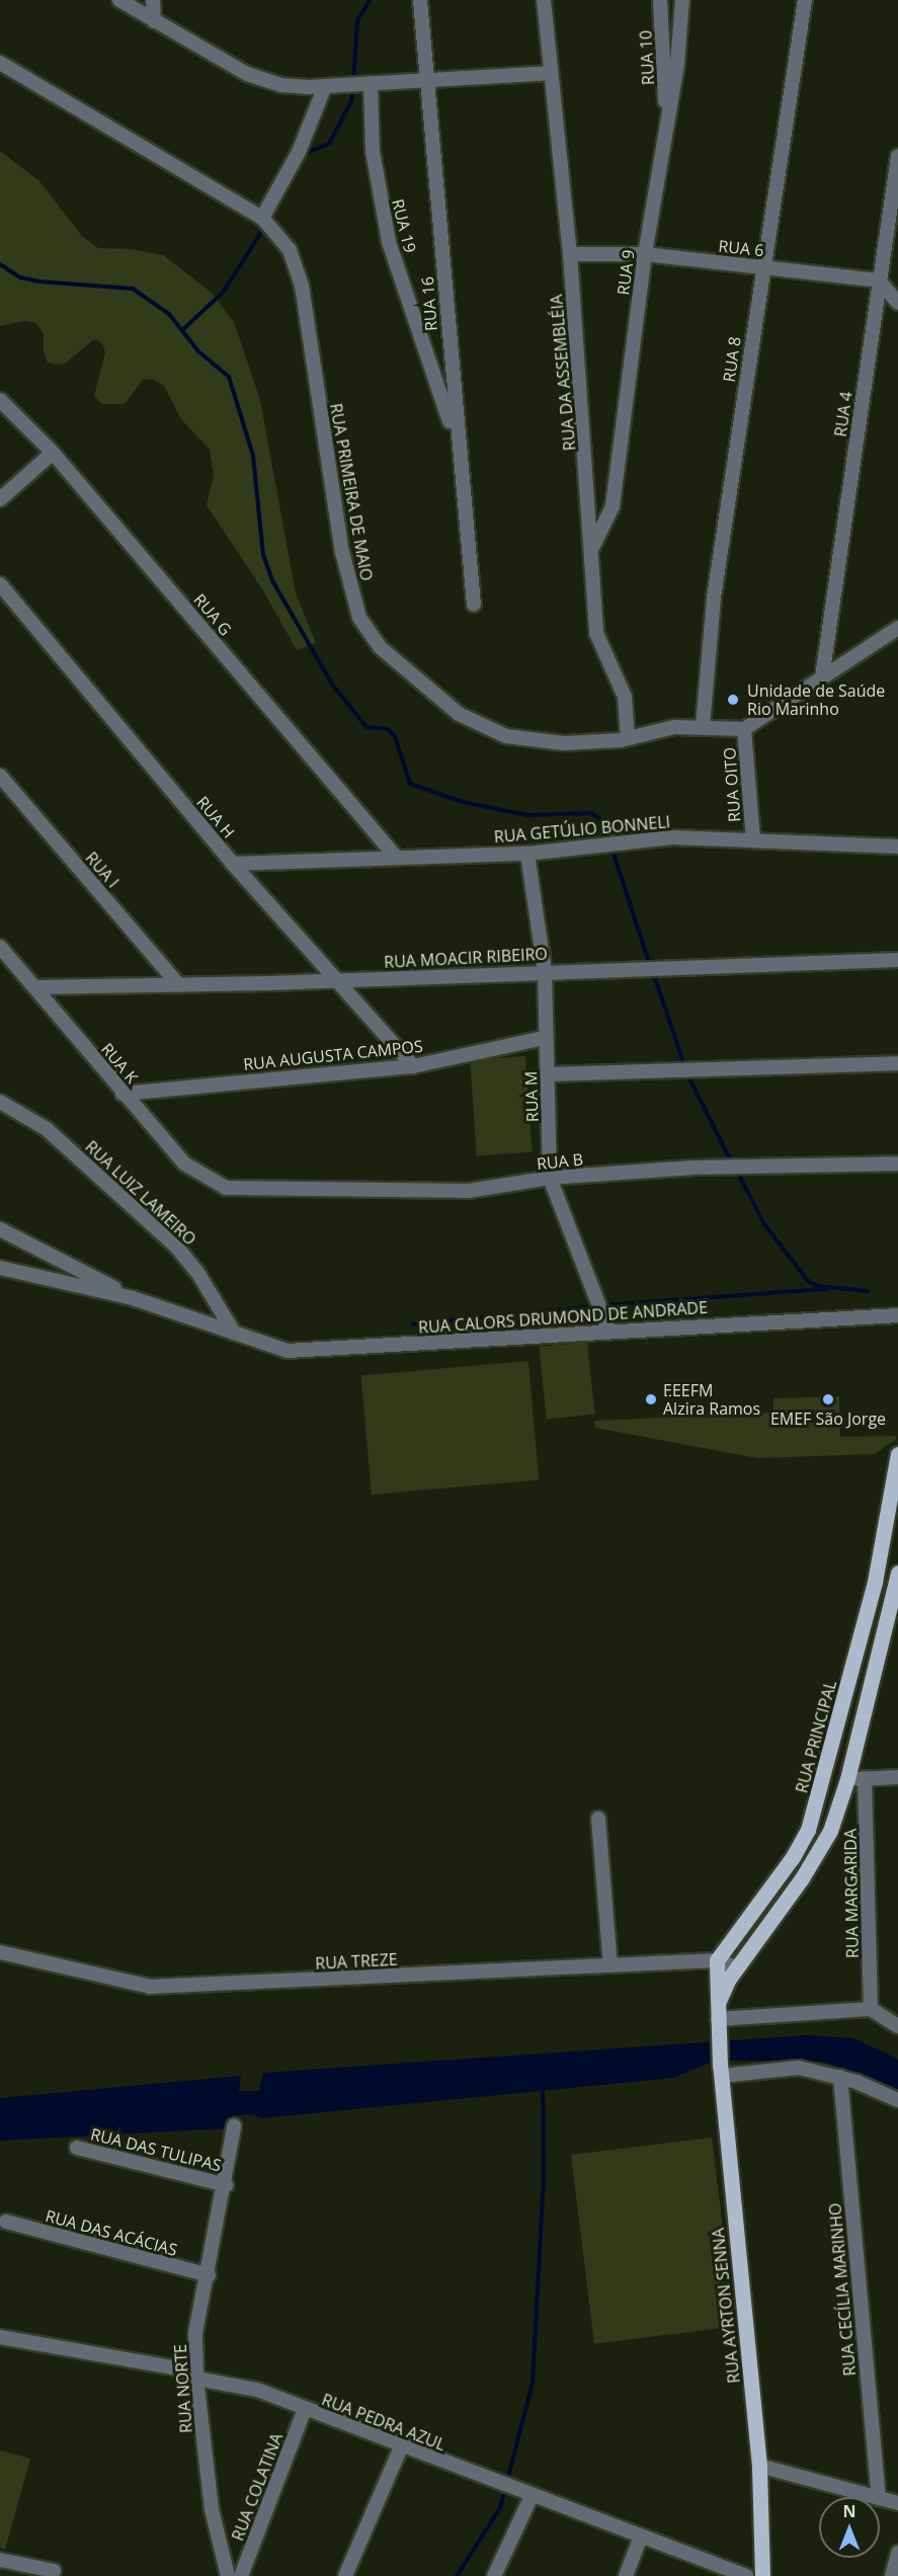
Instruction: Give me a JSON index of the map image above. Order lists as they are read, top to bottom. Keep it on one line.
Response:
{"streets":{"main road":["RUA PRINCIPAL","RUA AYRTON SENNA"],"street":["RUA 10","RUA 19","RUA 6","RUA 9","RUA 16","RUA 8","RUA DA ASSEMBLÉIA","RUA 4","RUA PRIMEIRA DE MAIO","RUA G","RUA OITO","RUA H","RUA GETÚLIO BONNELI","RUA I","RUA MOACIR RIBEIRO","RUA AUGUSTA CAMPOS","RUA K","RUA M","RUA B","RUA LUIZ LAMEIRO","RUA CALORS DRUMOND DE ANDRADE","RUA MARGARIDA","RUA TREZE","RUA DAS TULIPAS","RUA DAS ACÁCIAS","RUA CECÍLIA MARINHO","RUA NORTE","RUA PEDRA AZUL","RUA COLATINA"]},"crossings":[["RUA 10","RUA 9"],["RUA 19","RUA 16"],["RUA 6","RUA 9"],["RUA 6","RUA 8"],["RUA 6","RUA DA ASSEMBLÉIA"],["RUA 6","RUA 4"],["RUA 9","RUA DA ASSEMBLÉIA"],["RUA 8","RUA PRIMEIRA DE MAIO"],["RUA DA ASSEMBLÉIA","RUA PRIMEIRA DE MAIO"],["RUA PRIMEIRA DE MAIO","RUA OITO"],["RUA G","RUA GETÚLIO BONNELI"],["RUA OITO","RUA GETÚLIO BONNELI"],["RUA H","RUA GETÚLIO BONNELI"],["RUA H","RUA MOACIR RIBEIRO"],["RUA H","RUA AUGUSTA CAMPOS"],["RUA GETÚLIO BONNELI","RUA M"],["RUA I","RUA MOACIR RIBEIRO"],["RUA MOACIR RIBEIRO","RUA K"],["RUA MOACIR RIBEIRO","RUA M"],["RUA AUGUSTA CAMPOS","RUA K"],["RUA AUGUSTA CAMPOS","RUA M"],["RUA K","RUA B"],["RUA M","RUA B"],["RUA M","RUA CALORS DRUMOND DE ANDRADE"],["RUA LUIZ LAMEIRO","RUA CALORS DRUMOND DE ANDRADE"],["RUA PRINCIPAL","RUA TREZE"],["RUA DAS TULIPAS","RUA NORTE"],["RUA DAS ACÁCIAS","RUA NORTE"],["RUA NORTE","RUA PEDRA AZUL"],["RUA PEDRA AZUL","RUA COLATINA"]],"places":["Unidade de Saúde Rio Marinho","EEEFM Alzira Ramos","EMEF São Jorge"],"north":"top"}
